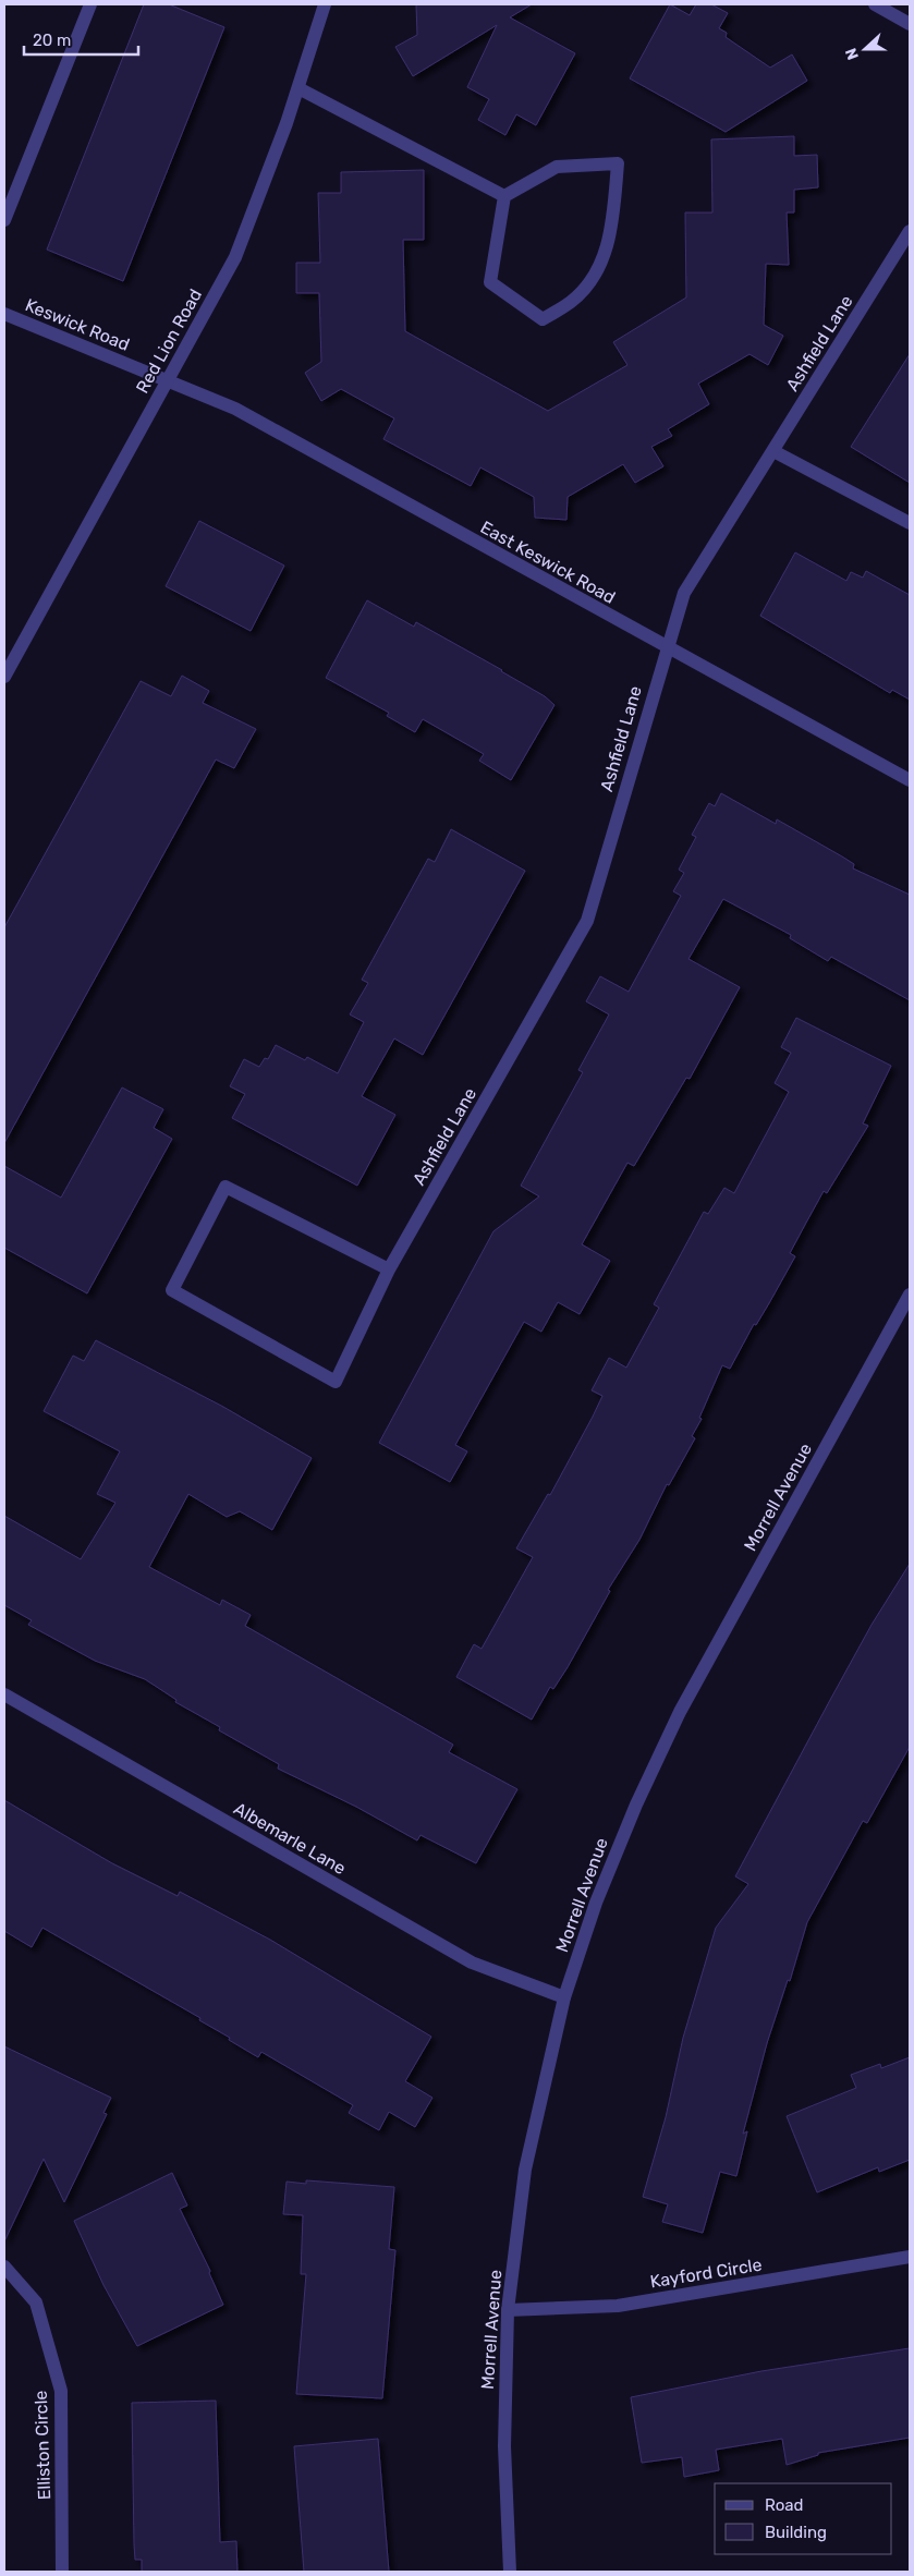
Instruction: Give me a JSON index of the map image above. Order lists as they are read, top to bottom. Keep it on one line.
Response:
{"streets":{"street":["Keswick Road","Red Lion Road","Ashfield Lane","East Keswick Road","Morrell Avenue","Albemarle Lane","Kayford Circle","Elliston Circle"]},"crossings":[["Keswick Road","Red Lion Road"],["Keswick Road","East Keswick Road"],["Red Lion Road","East Keswick Road"],["Ashfield Lane","East Keswick Road"],["Morrell Avenue","Albemarle Lane"],["Morrell Avenue","Kayford Circle"]],"legend":["Road","Building"],"scale_bar":"20 m","north":"left"}
